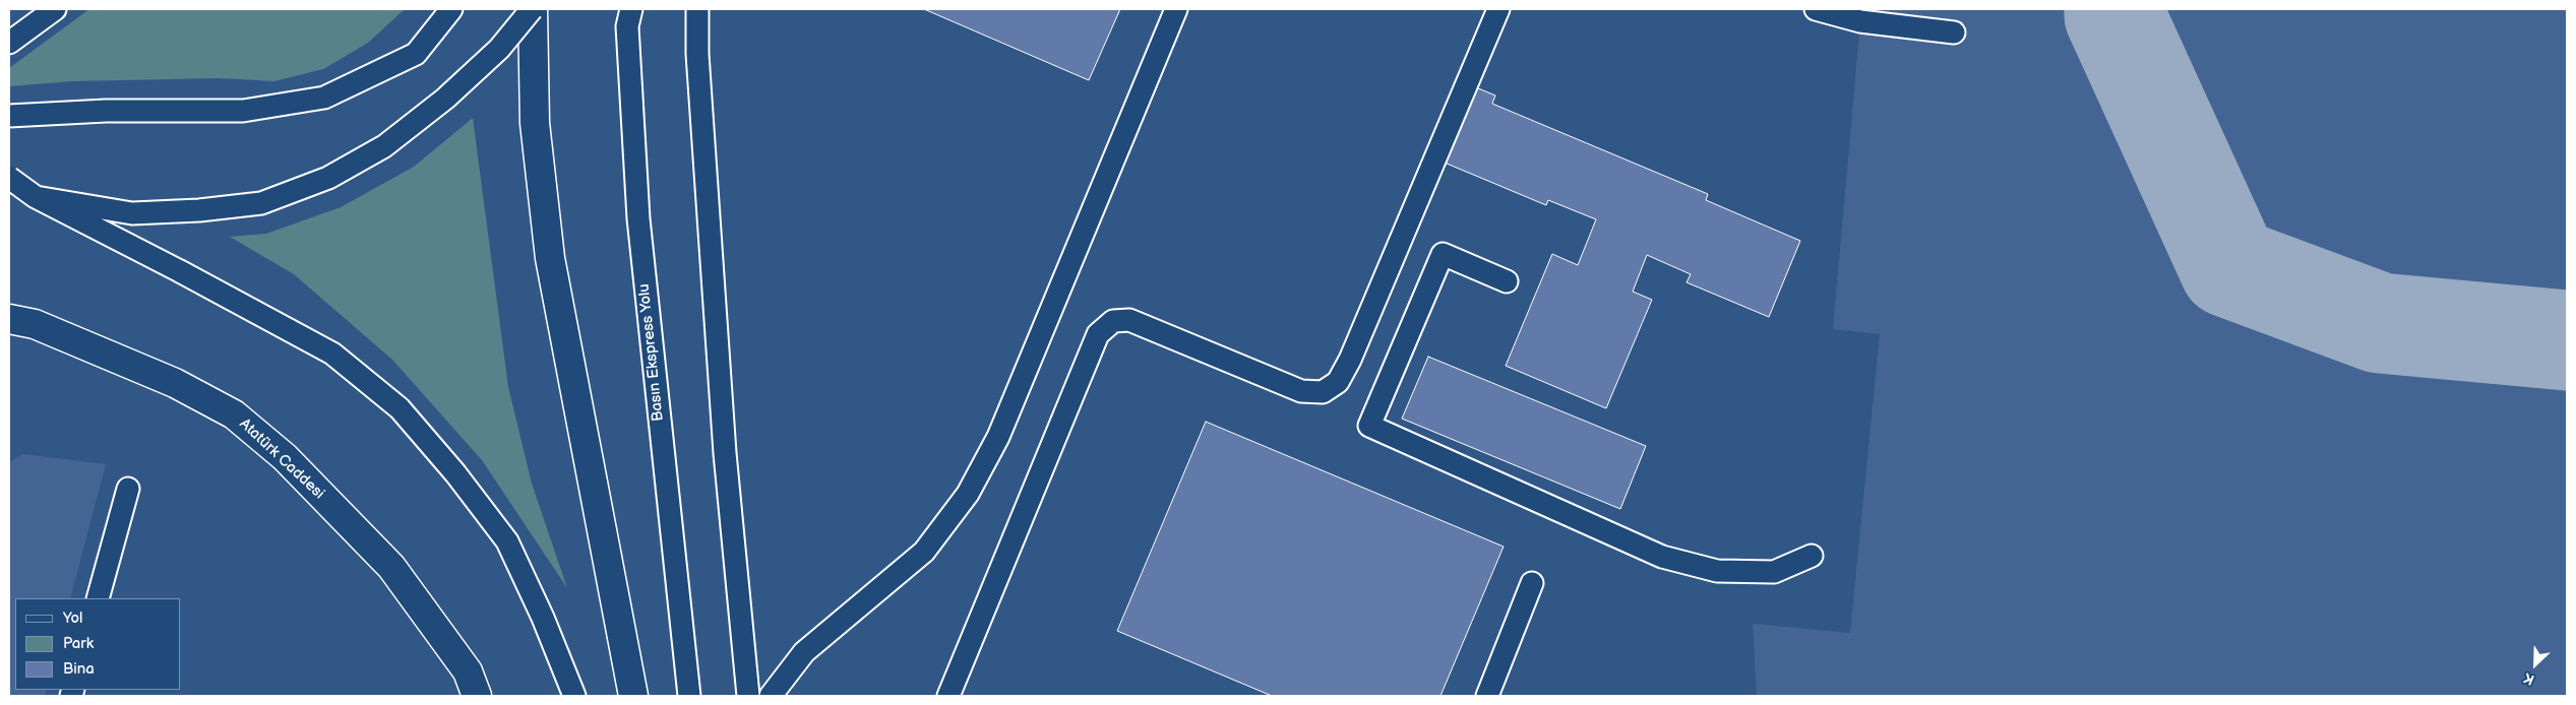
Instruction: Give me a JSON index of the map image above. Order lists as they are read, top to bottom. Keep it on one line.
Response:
{"streets":{"main road":["Atatürk Caddesi"],"lane":["Basın Ekspress Yolu"]},"legend":["Yol","Park","Bina"],"north":"bottom left"}
